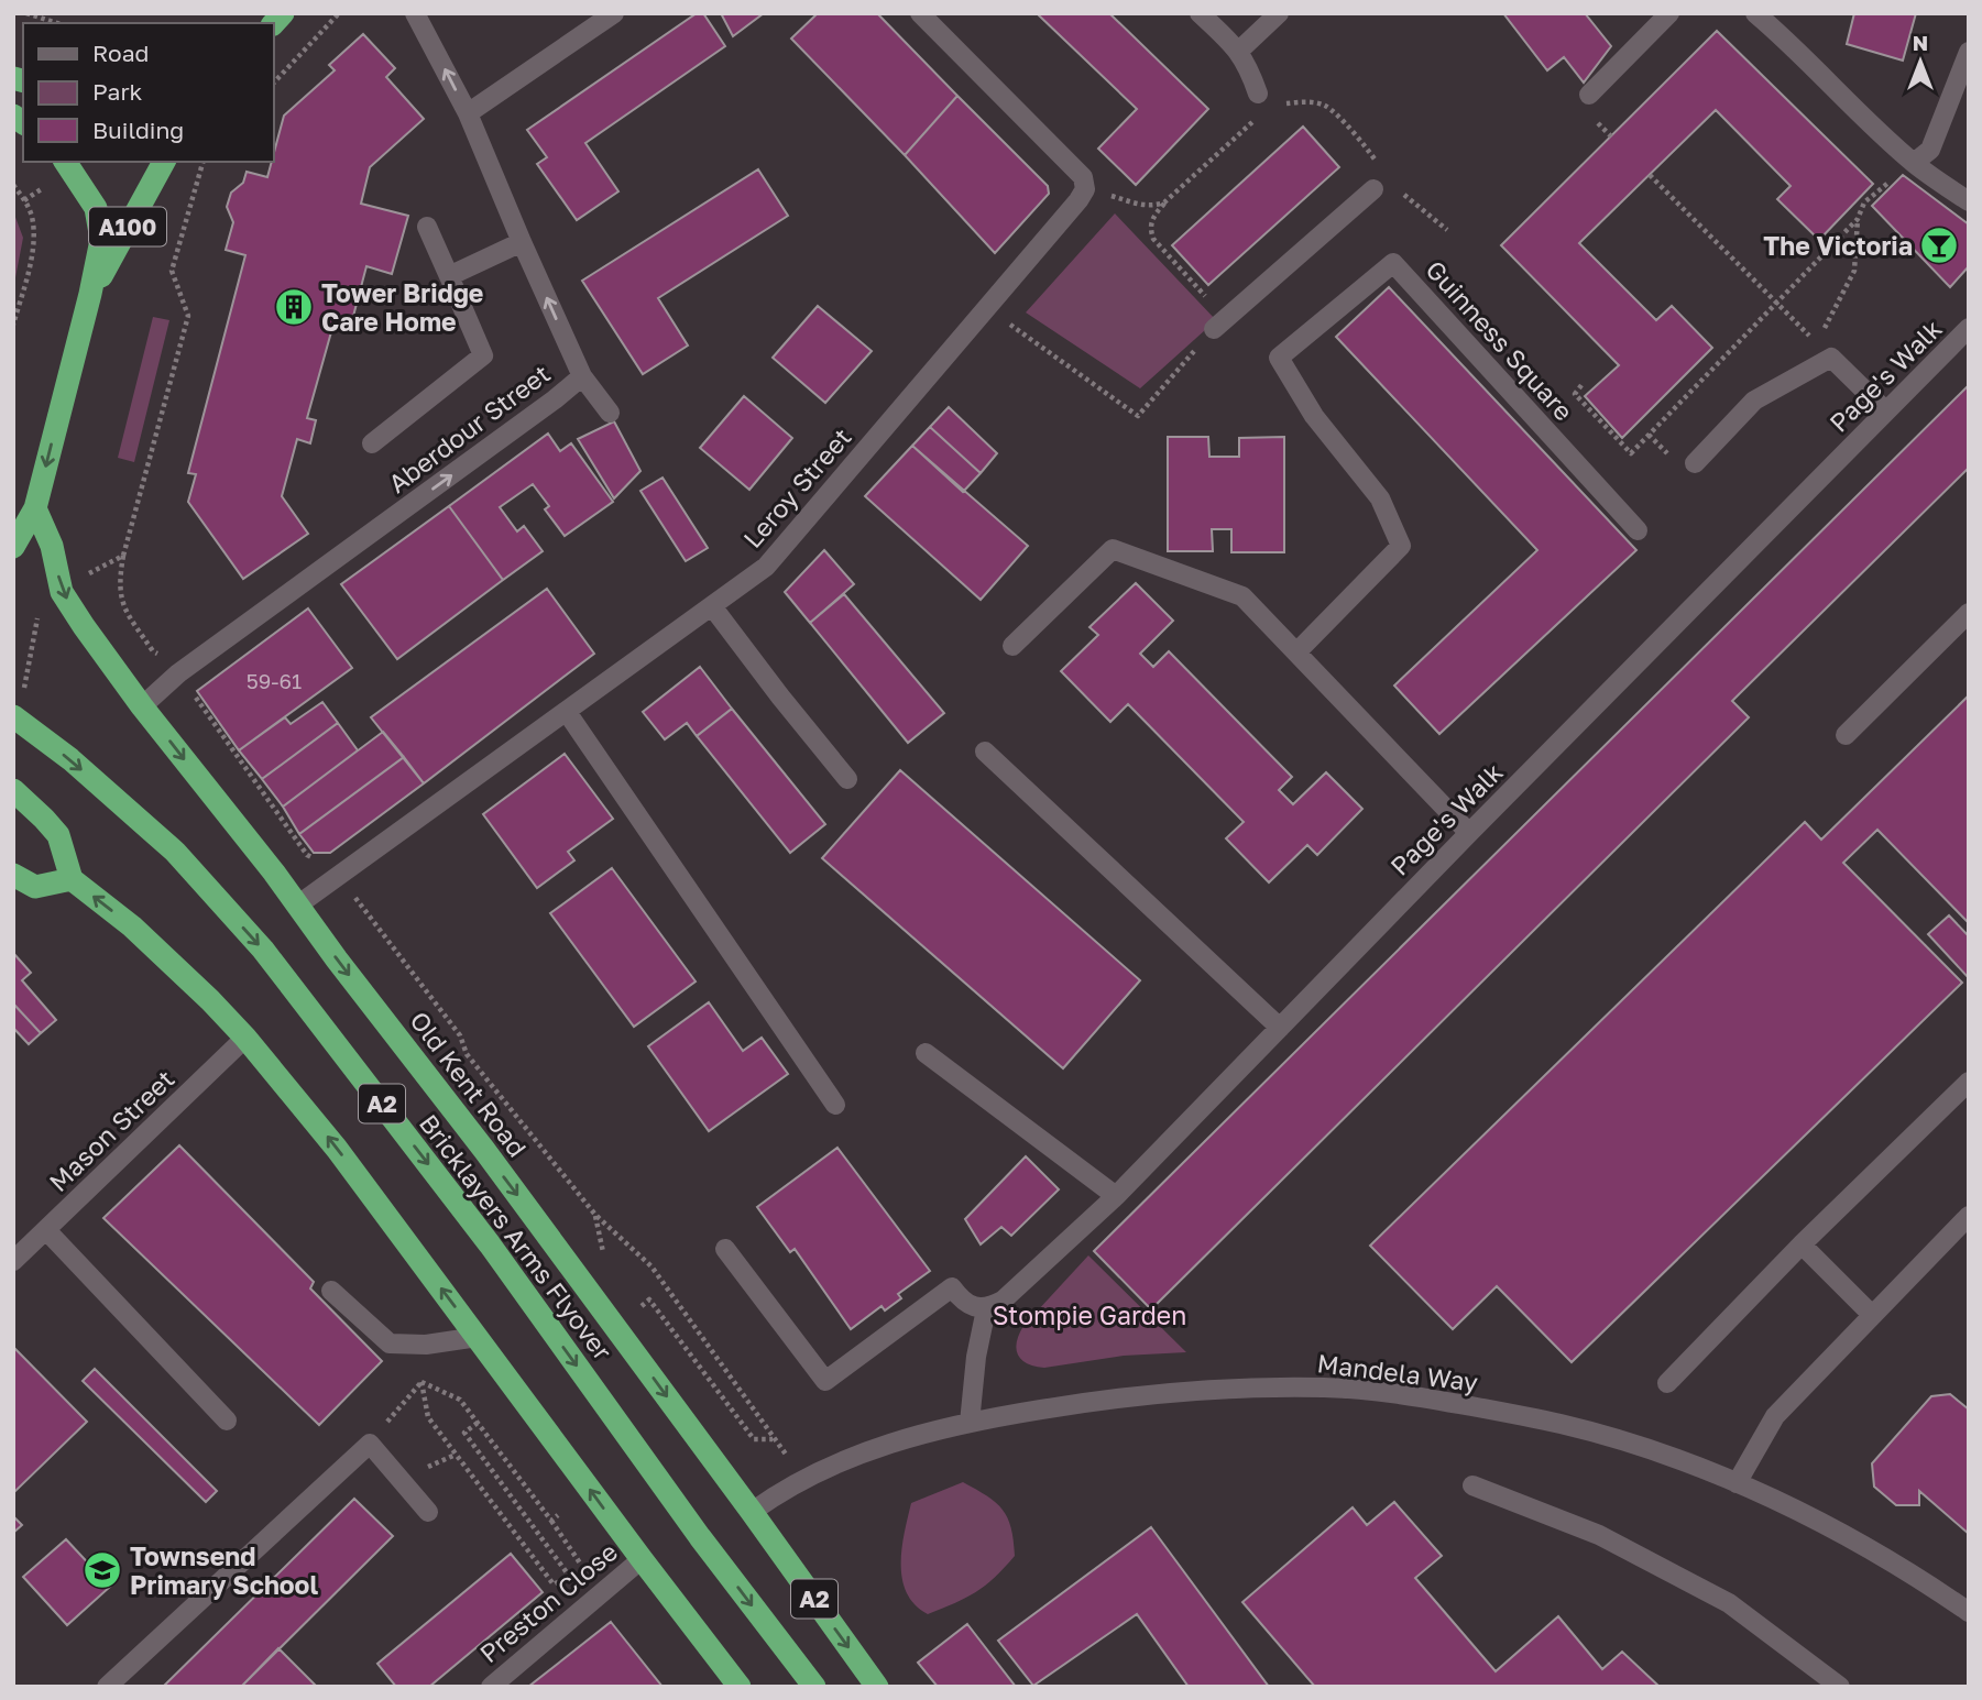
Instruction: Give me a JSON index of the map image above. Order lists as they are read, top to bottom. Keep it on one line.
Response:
{"streets":{"highway":["A100","Old Kent Road","A2","Bricklayers Arms Flyover"],"street":["Guinness Square","Page's Walk","Aberdour Street","Leroy Street","Mason Street","Mandela Way","Preston Close"]},"crossings":[["Aberdour Street","Old Kent Road"],["Leroy Street","Old Kent Road"],["Old Kent Road","Mandela Way"],["A2","Mason Street"],["A2","Preston Close"]],"one_way":["Aberdour Street"],"parks":["Stompie Garden"],"places":{"bar":["The Victoria"],"building":["Tower Bridge Care Home"],"school or university":["Townsend Primary School"]},"house_numbers":["59-61"],"legend":["Road","Park","Building"],"north":"top"}
